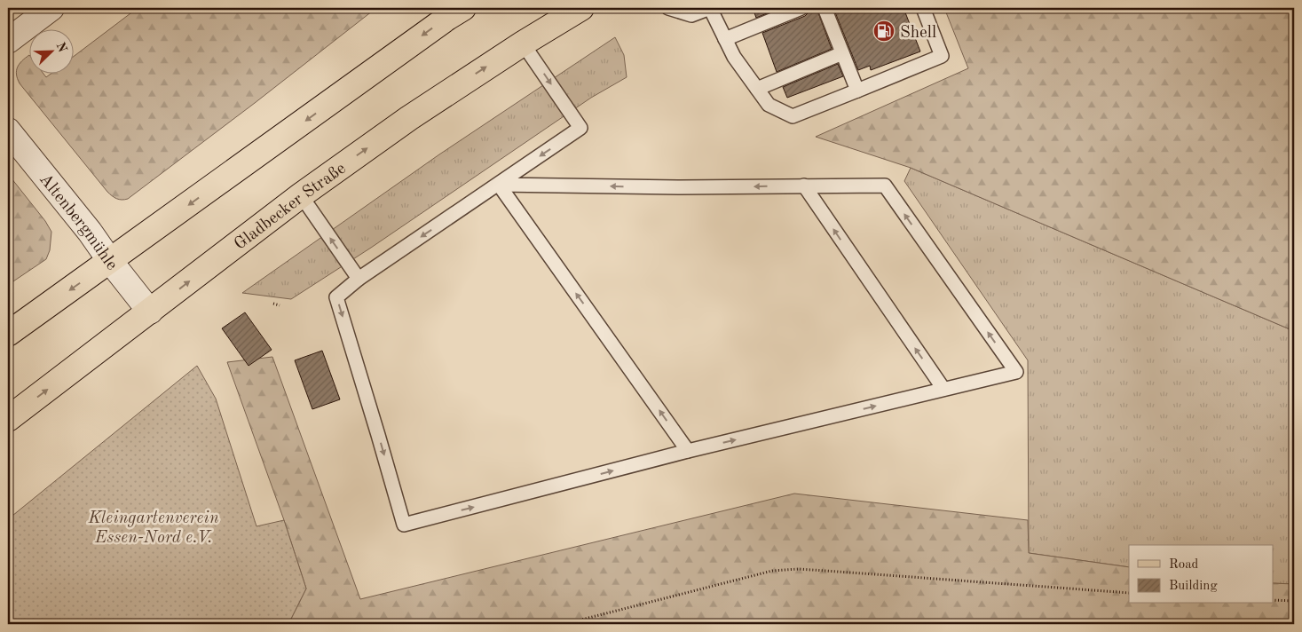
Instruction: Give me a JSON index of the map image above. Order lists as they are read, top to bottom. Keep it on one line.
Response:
{"streets":{"main road":["Gladbecker Straße"],"street":["Altenbergmühle"]},"crossings":[["Gladbecker Straße","Altenbergmühle"]],"parks":["Kleingartenverein Essen-Nord e.V."],"places":{"fuel station":["Shell"]},"legend":["Road","Building"],"north":"top right"}
